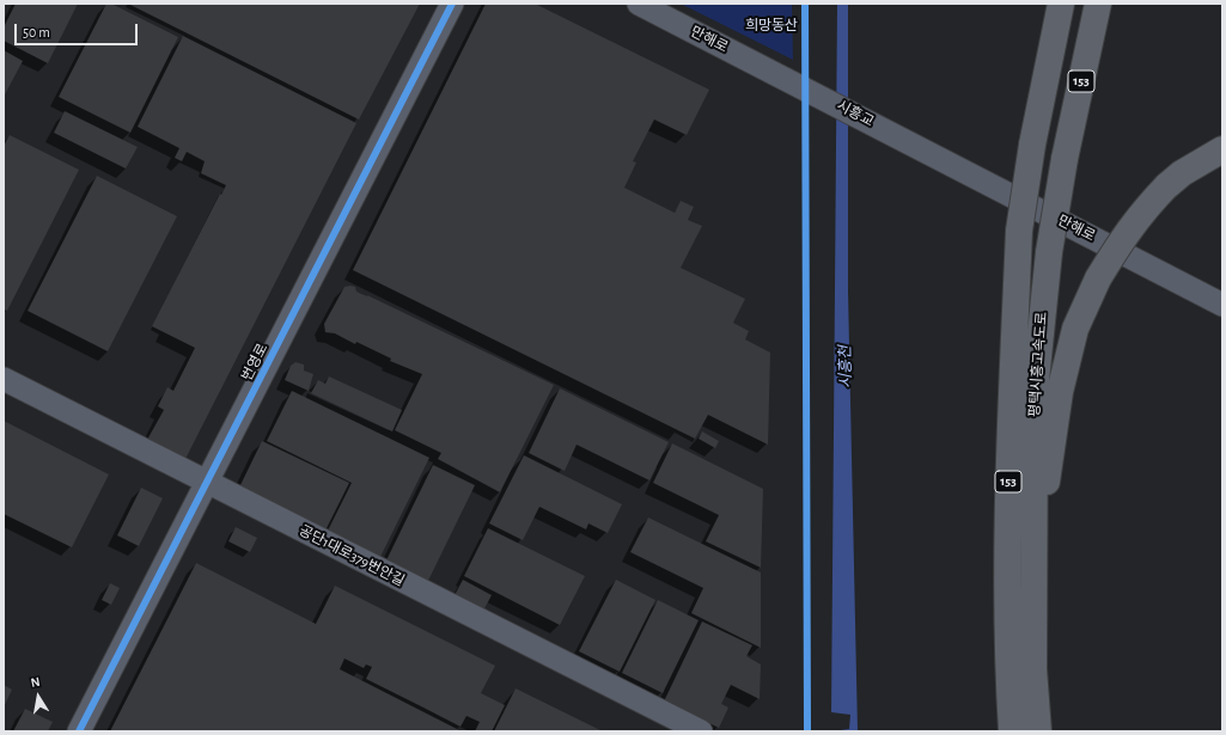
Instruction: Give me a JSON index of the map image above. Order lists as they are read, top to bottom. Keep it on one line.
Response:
{"streets":{"highway":["153","평택시흥고속도로"],"street":["만해로","시흥교","번영로","공단1대로379번안길"]},"crossings":[["만해로","시흥교"],["번영로","공단1대로379번안길"]],"water":["시흥천"],"parks":["희망동산"],"scale_bar":"50 m","north":"top"}
